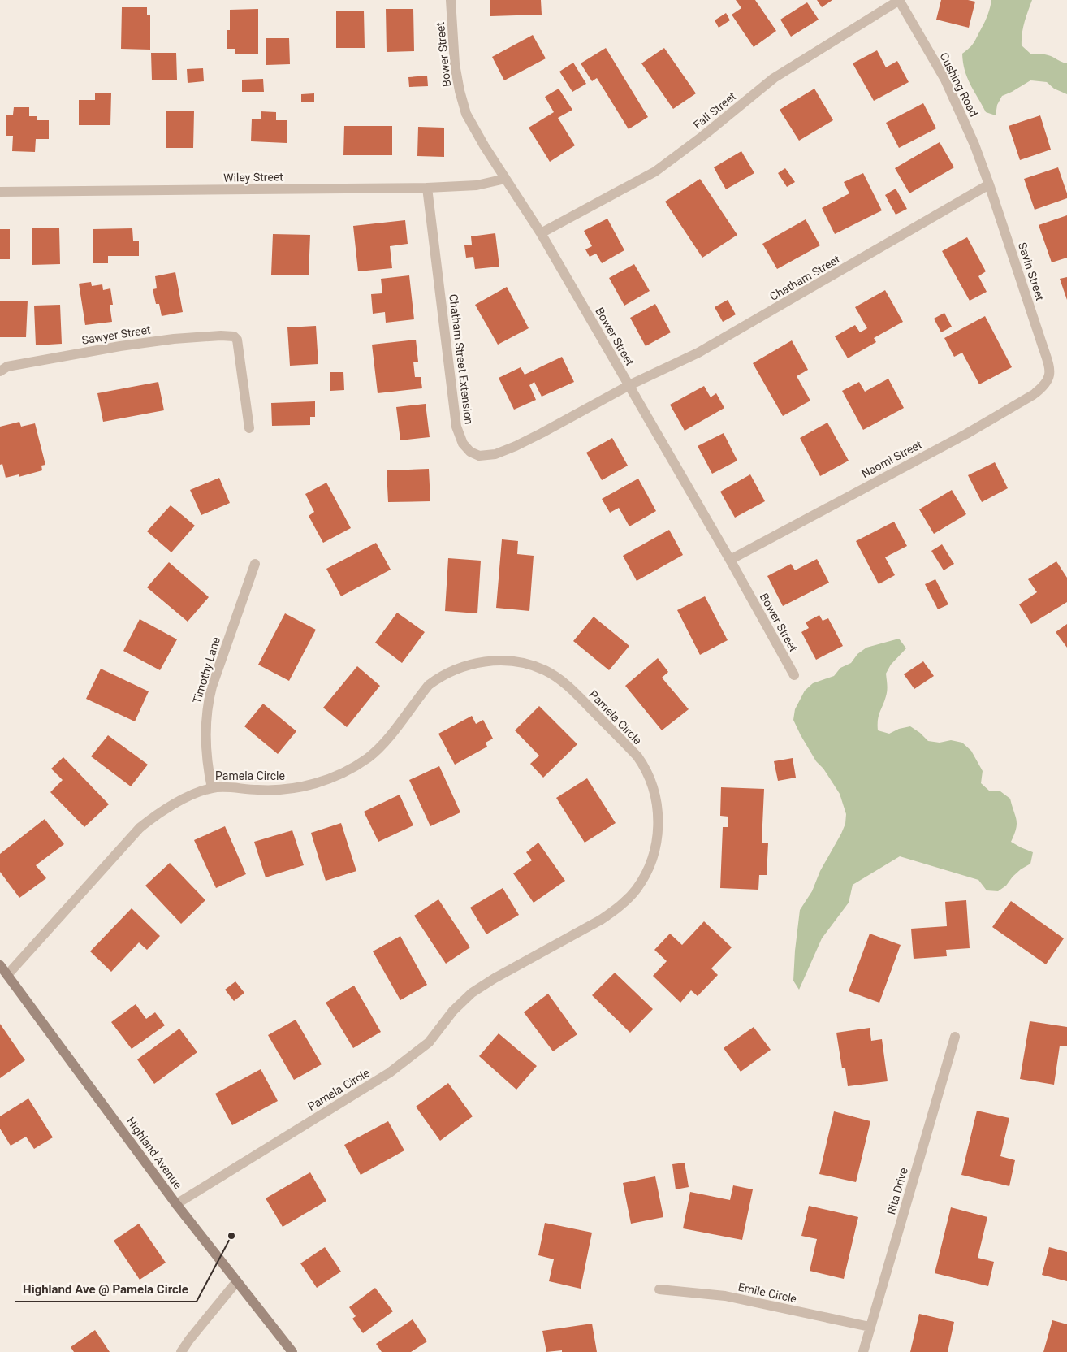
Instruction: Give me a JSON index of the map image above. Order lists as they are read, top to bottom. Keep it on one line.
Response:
{"streets":{"main road":["Highland Avenue"],"street":["Bower Street","Cushing Road","Fall Street","Wiley Street","Savin Street","Chatham Street","Sawyer Street","Chatham Street Extension","Naomi Street","Timothy Lane","Pamela Circle","Rita Drive","Emile Circle"]},"crossings":[["Bower Street","Fall Street"],["Bower Street","Wiley Street"],["Bower Street","Chatham Street"],["Bower Street","Chatham Street Extension"],["Bower Street","Naomi Street"],["Cushing Road","Fall Street"],["Cushing Road","Savin Street"],["Cushing Road","Chatham Street"],["Wiley Street","Chatham Street Extension"],["Savin Street","Chatham Street"],["Savin Street","Naomi Street"],["Chatham Street","Chatham Street Extension"],["Timothy Lane","Pamela Circle"],["Pamela Circle","Highland Avenue"],["Rita Drive","Emile Circle"]],"places":["Highland Ave @ Pamela Circle"]}
